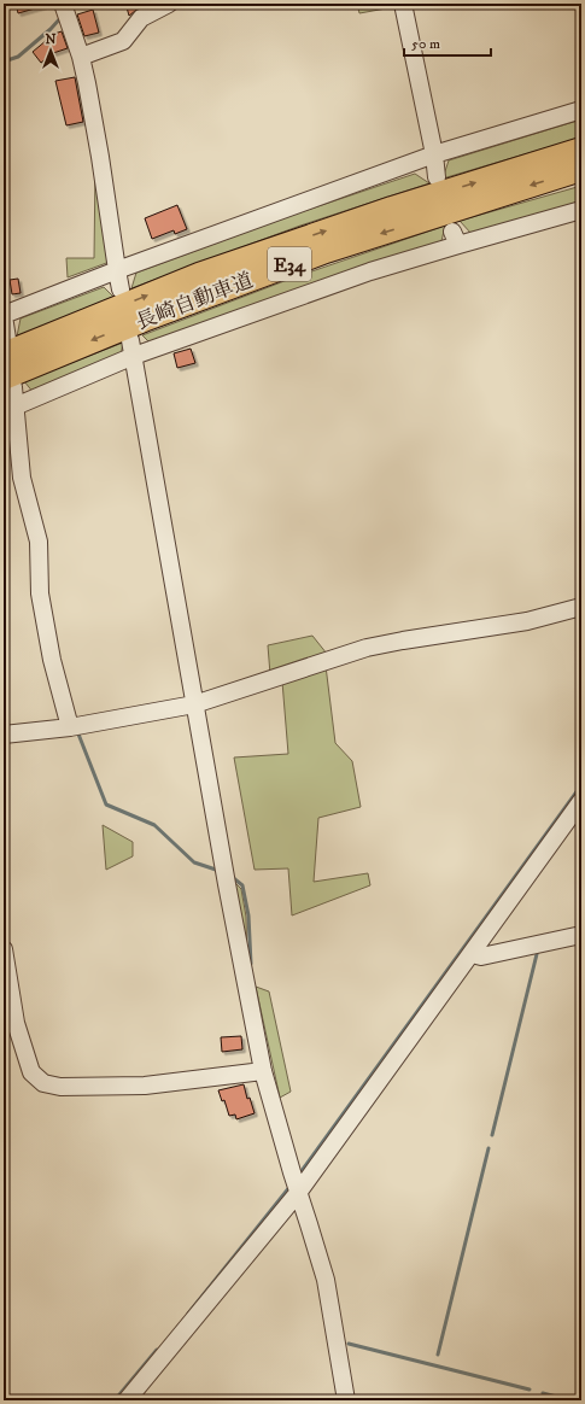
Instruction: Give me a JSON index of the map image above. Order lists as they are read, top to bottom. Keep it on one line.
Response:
{"streets":{"highway":["E34","長崎自動車道"]},"scale_bar":"50 m","north":"top"}
